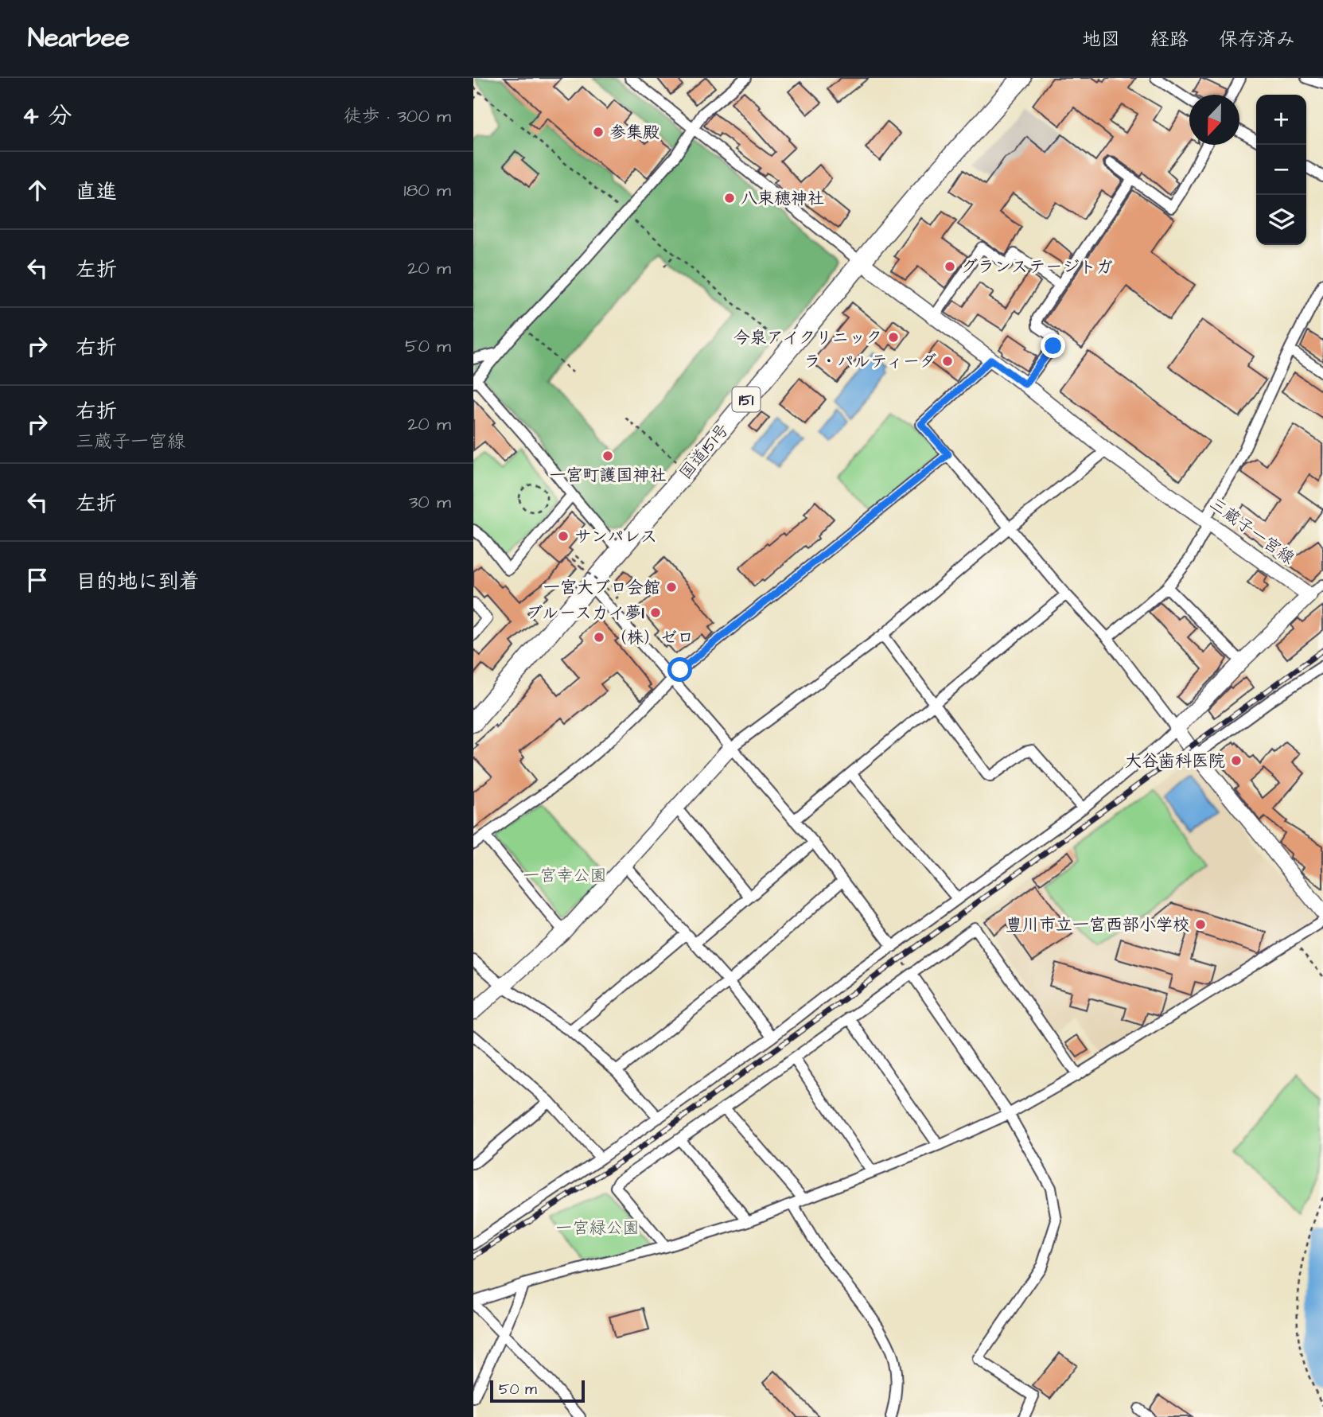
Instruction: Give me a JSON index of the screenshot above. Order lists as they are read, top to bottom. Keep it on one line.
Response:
{"streets":{"highway":["151","国道151号"],"main road":["三蔵子一宮線"]},"crossings":[["国道151号","三蔵子一宮線"]],"parks":["一宮幸公園","一宮緑公園"],"places":["参集殿","八束穂神社","グランステージトガ","今泉アイクリニック","ラ・パルティーダ","一宮町護国神社","サンパレス","一宮大ブロ会館","ブルースカイ夢I","（株）ゼロ","大谷歯科医院","豊川市立一宮西部小学校"],"scale_bar":"50 m","north":"bottom","page":{"header":"Nearbee","nav":["地図","経路","保存済み"],"heading":["4 分","徒歩 · 300 m"],"map_buttons":["+","−"],"list":[["直進","180 m"],["左折","20 m"],["右折","50 m"],["右折","三蔵子一宮線","20 m"],["左折","30 m"],"目的地に到着"],"scale":"50 m"}}
